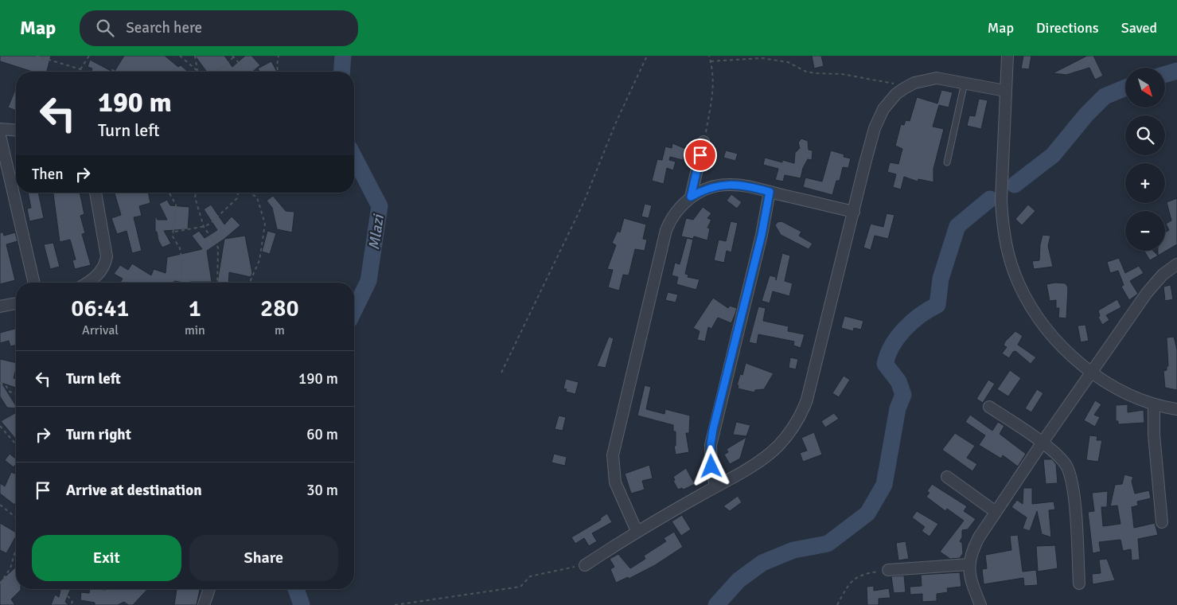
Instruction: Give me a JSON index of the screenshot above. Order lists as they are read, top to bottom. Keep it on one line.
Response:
{"water":["Mlazi"],"north":"bottom right","page":{"header":"Map","search":"Search here","nav":["Map","Directions","Saved"],"map_buttons":["+","−"],"turn":["190 m","Turn left"],"then":"Then","eta":["06:41","Arrival","1","min","280","m"],"list":[{"name":"Turn left","value":"190 m"},{"name":"Turn right","value":"60 m"},{"name":"Arrive at destination","value":"30 m"}],"buttons":["Exit","Share"]}}
